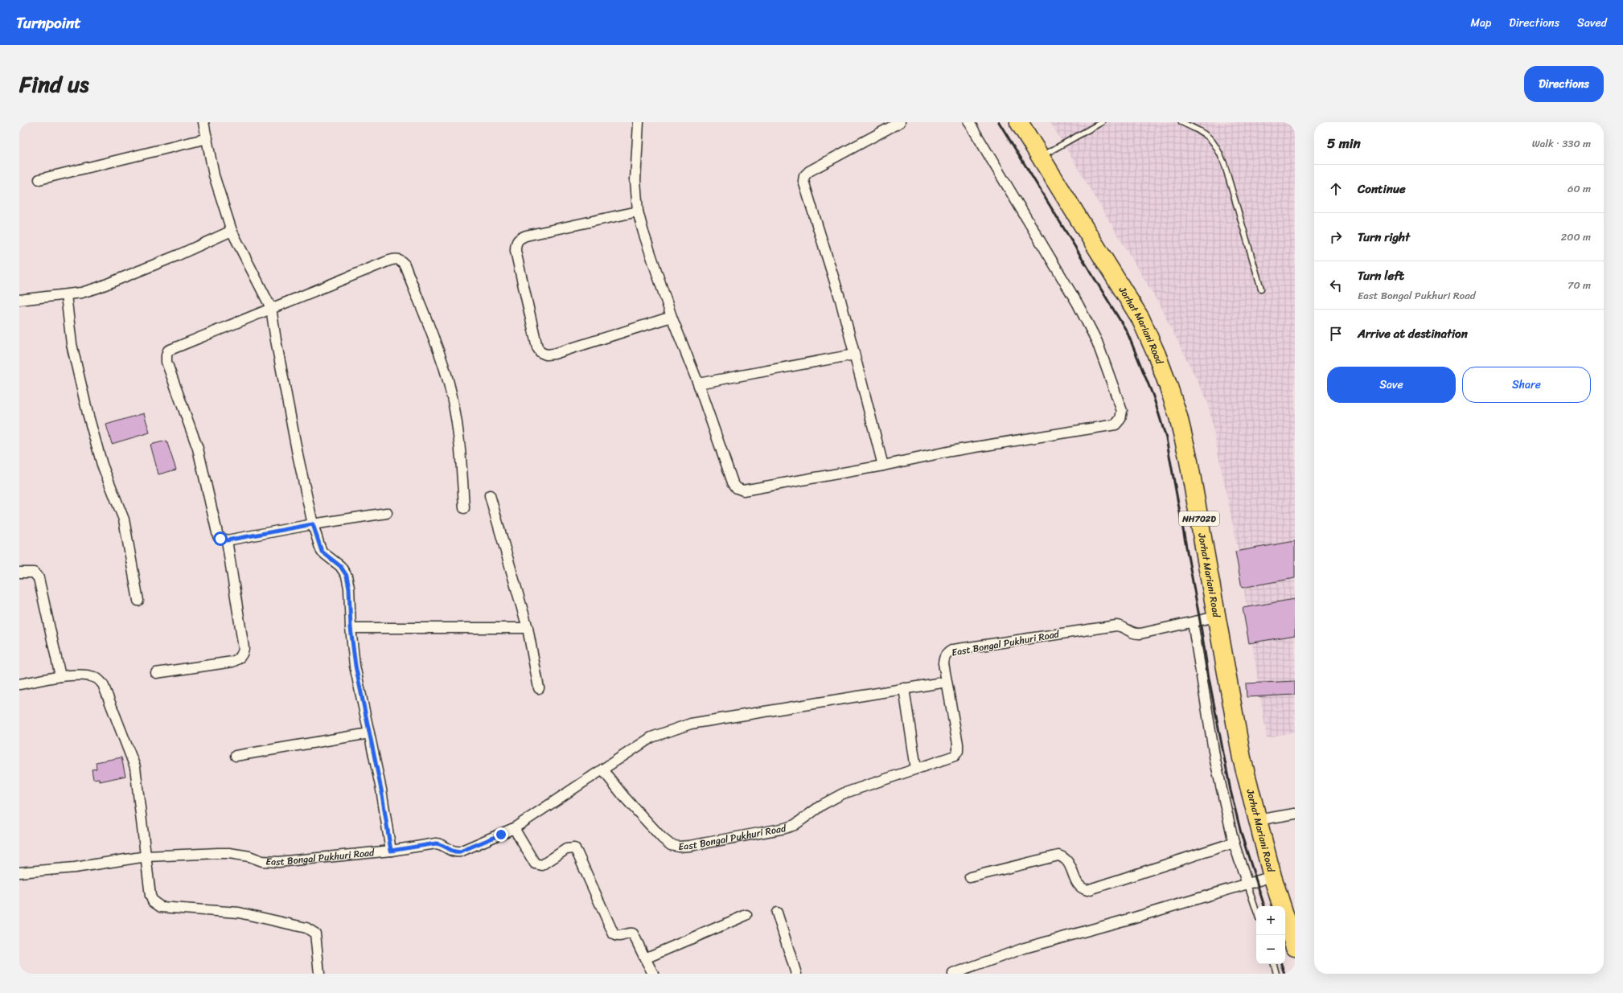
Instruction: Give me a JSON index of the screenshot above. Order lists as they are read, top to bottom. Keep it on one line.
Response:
{"streets":{"highway":["Jorhat Mariani Road","NH702D"],"street":["East Bongal Pukhuri Road"]},"crossings":[["Jorhat Mariani Road","East Bongal Pukhuri Road"]],"page":{"header":"Turnpoint","nav":["Map","Directions","Saved"],"title":"Find us","buttons":["Directions",["Save","Share"]],"heading":["5 min","Walk · 330 m"],"list":[["Continue","60 m"],["Turn right","200 m"],["Turn left","East Bongal Pukhuri Road","70 m"],"Arrive at destination"],"map_buttons":["+","−"]}}
